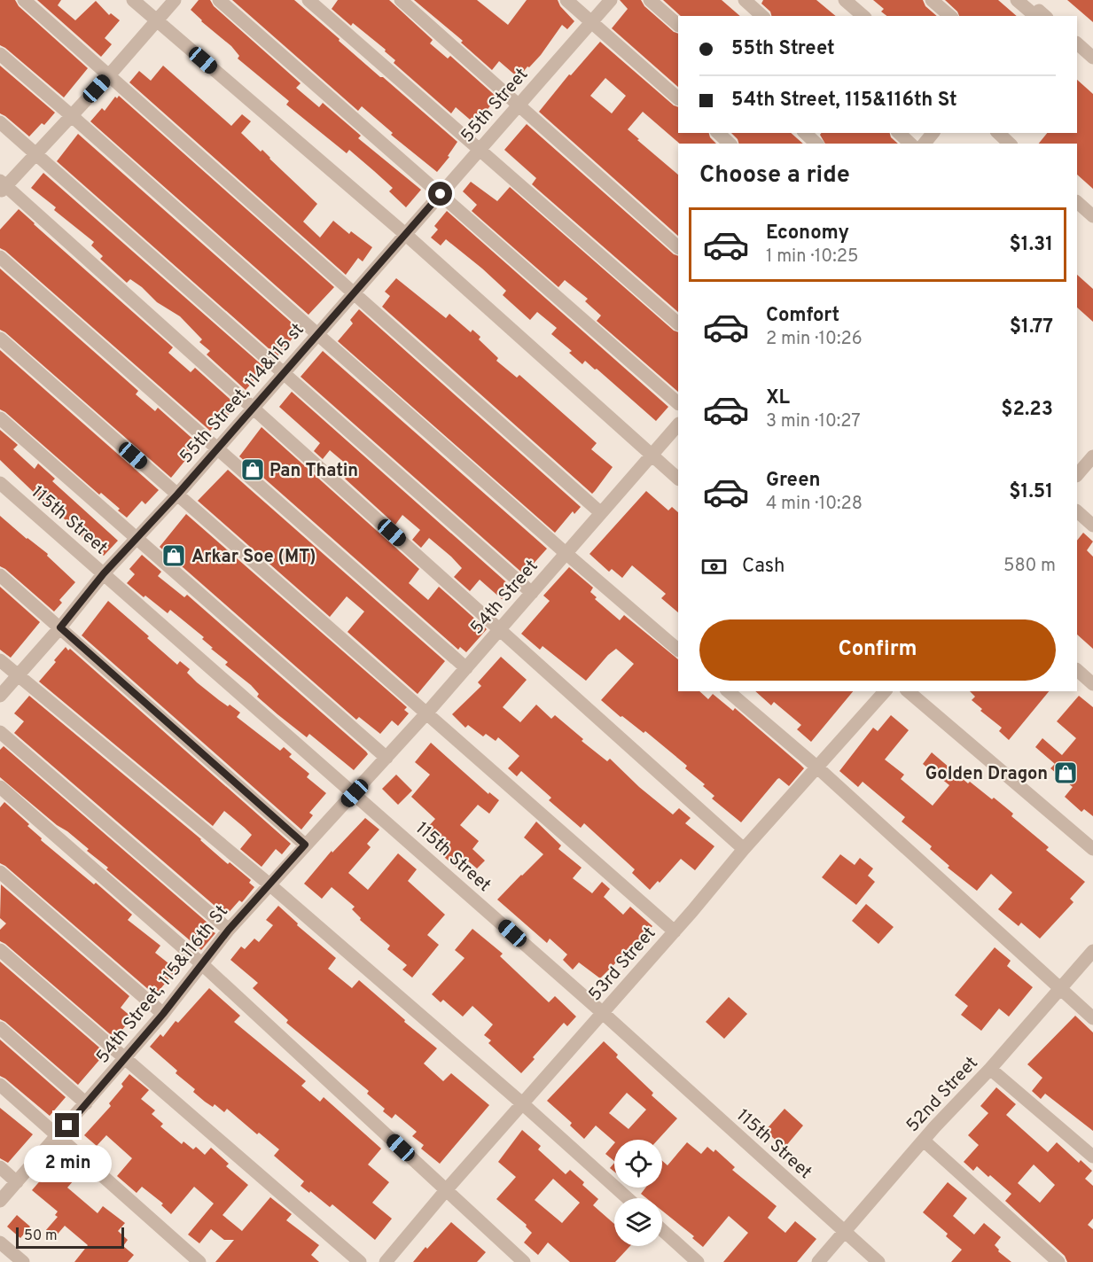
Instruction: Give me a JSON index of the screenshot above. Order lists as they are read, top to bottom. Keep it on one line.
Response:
{"streets":{"street":["55th Street","55th Street, 114&115 st","115th Street","54th Street","53rd Street","54th Street, 115&116th St","52nd Street"]},"crossings":[["55th Street","55th Street, 114&115 st"],["55th Street, 114&115 st","115th Street"],["115th Street","54th Street"],["115th Street","53rd Street"],["115th Street","54th Street, 115&116th St"],["115th Street","52nd Street"],["54th Street","54th Street, 115&116th St"]],"places":{"shop":["Pan Thatin","Arkar Soe (MT)","Golden Dragon"]},"scale_bar":"50 m","page":{"banner":["55th Street","54th Street, 115&116th St"],"heading":"Choose a ride","list":[{"name":"Economy","note":"1 min · 10:25","value":"$1.31"},{"name":"Comfort","note":"2 min · 10:26","value":"$1.77"},{"name":"XL","note":"3 min · 10:27","value":"$2.23"},{"name":"Green","note":"4 min · 10:28","value":"$1.51"}],"pay":["Cash","580 m"],"buttons":"Confirm","bubble":"2 min","scale":"50 m"}}
